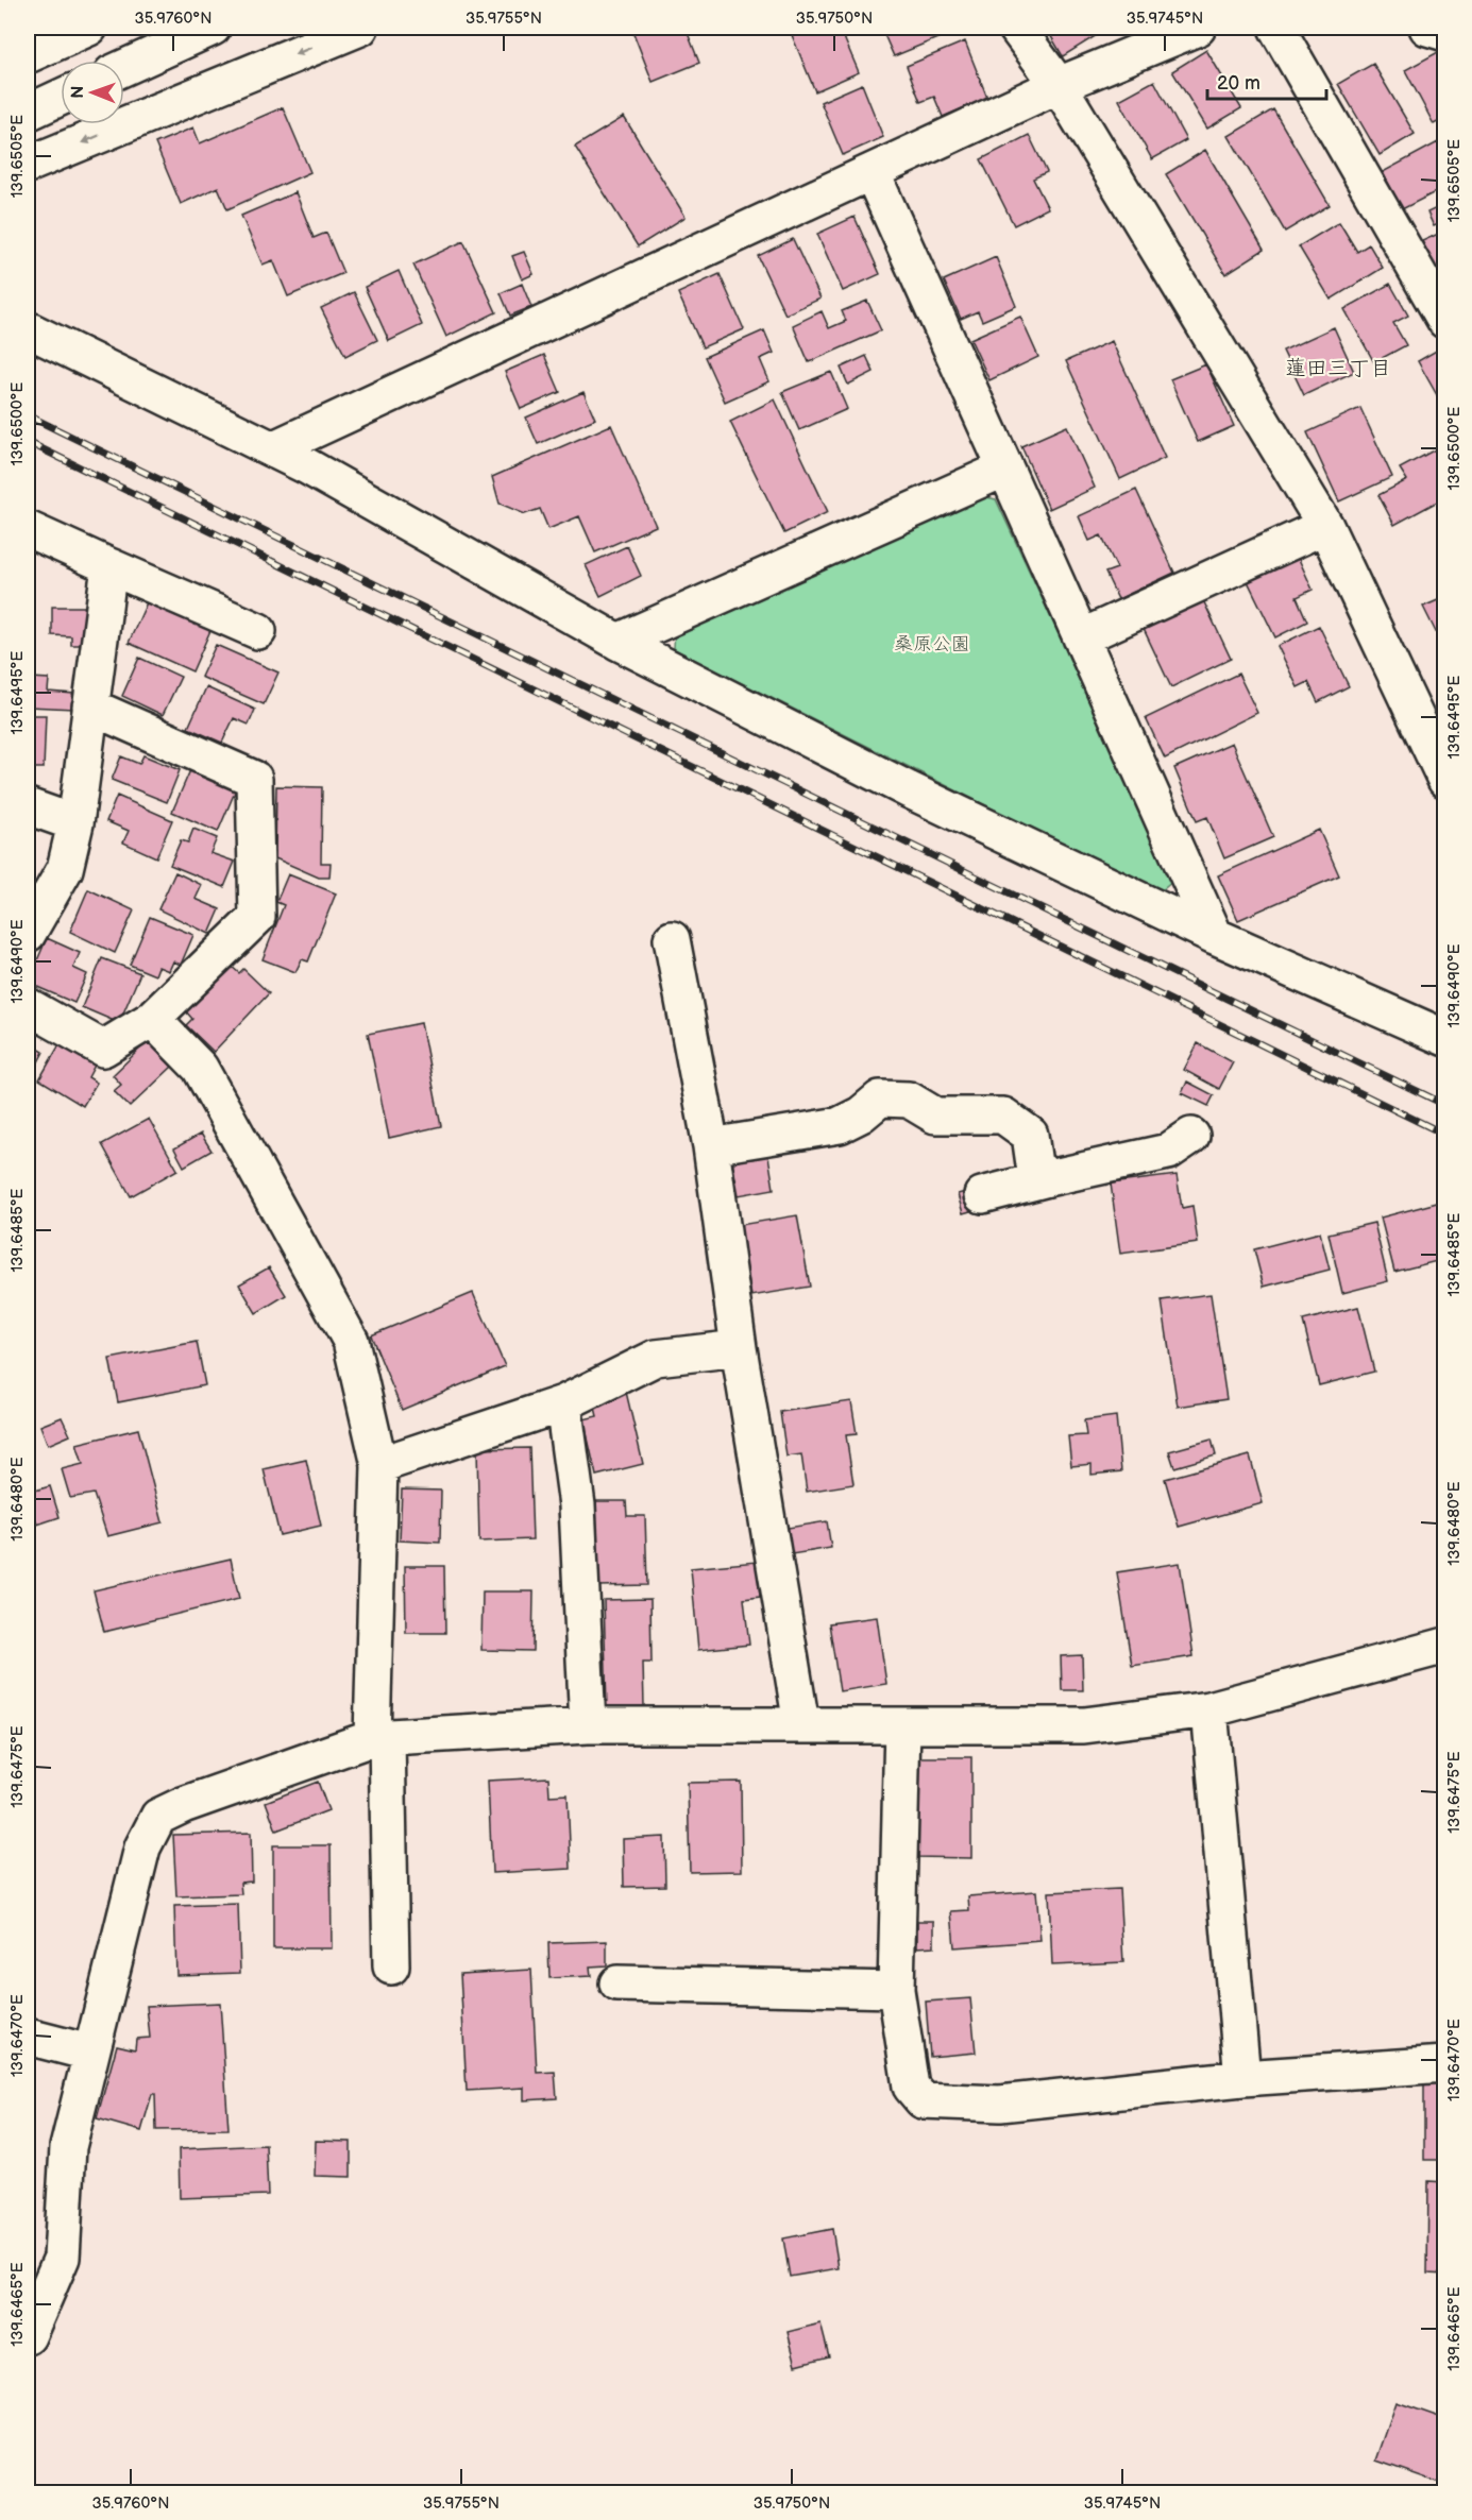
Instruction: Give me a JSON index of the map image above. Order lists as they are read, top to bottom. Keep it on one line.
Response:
{"districts":["蓮田三丁目"],"parks":["桑原公園"],"scale_bar":"20 m","north":"left","coordinates":["35.9760°N","35.9755°N","35.9750°N","35.9745°N","139.6505°E","139.6500°E","139.6495°E","139.6490°E","139.6485°E","139.6480°E","139.6475°E","139.6470°E","139.6465°E"]}
